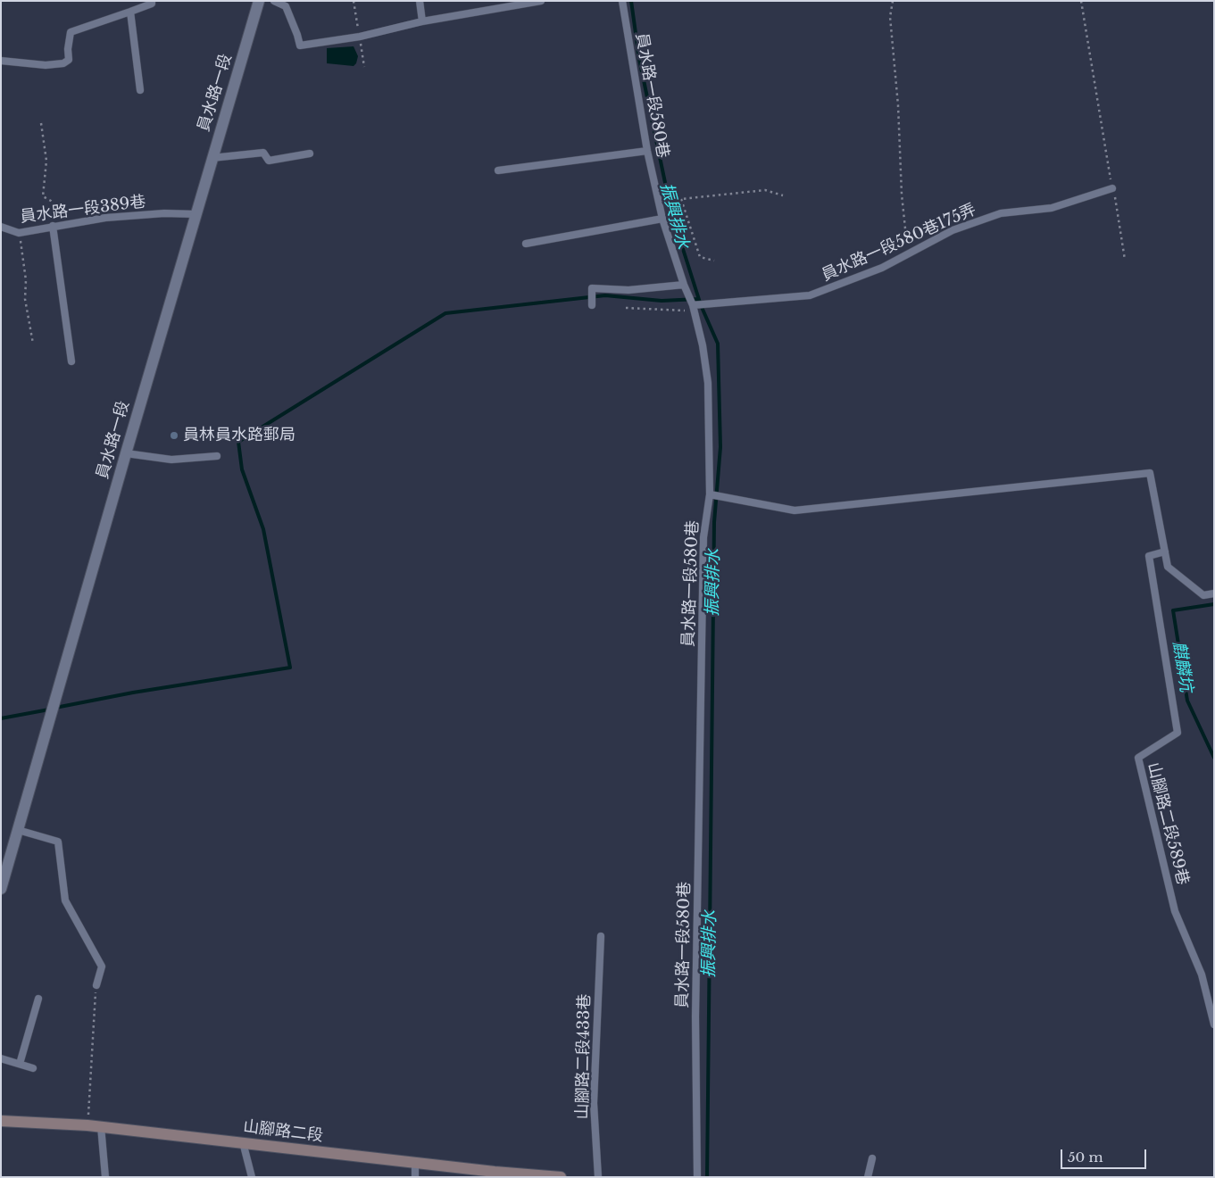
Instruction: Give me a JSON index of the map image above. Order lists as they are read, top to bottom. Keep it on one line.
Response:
{"streets":{"main road":["山腳路二段"],"street":["員水路一段"],"lane":["員水路一段580巷","員水路一段389巷","員水路一段580巷175弄","山腳路二段589巷","山腳路二段433巷"]},"crossings":[["員水路一段","員水路一段389巷"],["員水路一段580巷","員水路一段580巷175弄"]],"water":["振興排水","麒麟坑"],"places":["員林員水路郵局"],"scale_bar":"50 m"}
